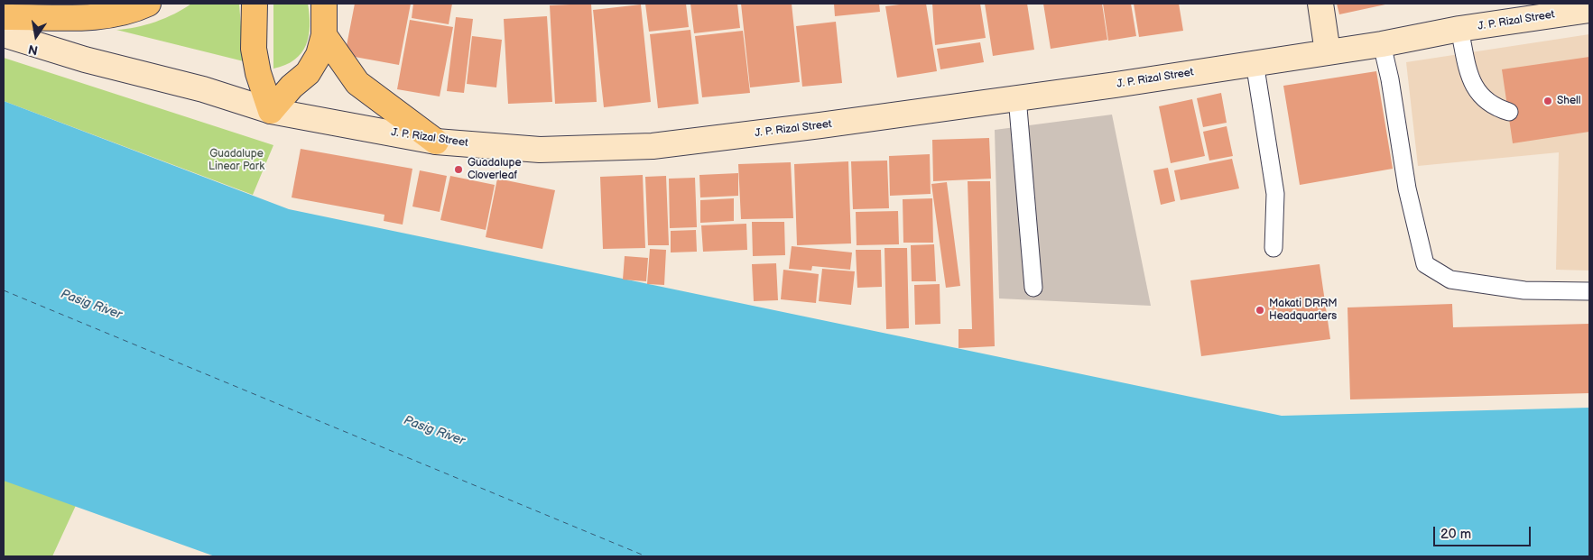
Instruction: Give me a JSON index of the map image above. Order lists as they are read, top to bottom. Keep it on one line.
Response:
{"streets":{"main road":["J. P. Rizal Street"]},"water":["Pasig River"],"parks":["Guadalupe Linear Park"],"places":["Shell","Guadalupe Cloverleaf","Makati DRRM Headquarters"],"scale_bar":"20 m","north":"bottom"}
